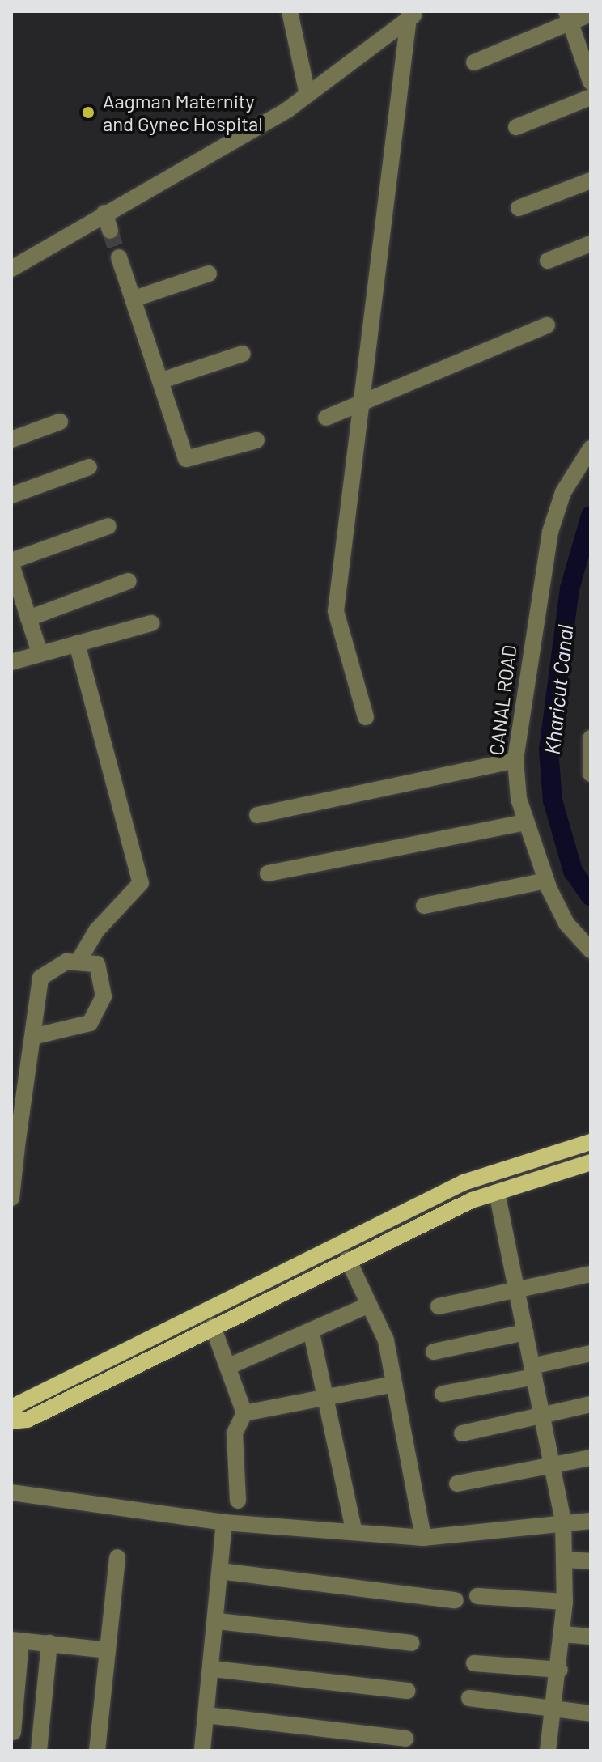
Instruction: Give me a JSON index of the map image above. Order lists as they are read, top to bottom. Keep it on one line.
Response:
{"streets":{"street":["CANAL ROAD"]},"water":["Kharicut Canal"],"places":["Aagman Maternity and Gynec Hospital"]}
